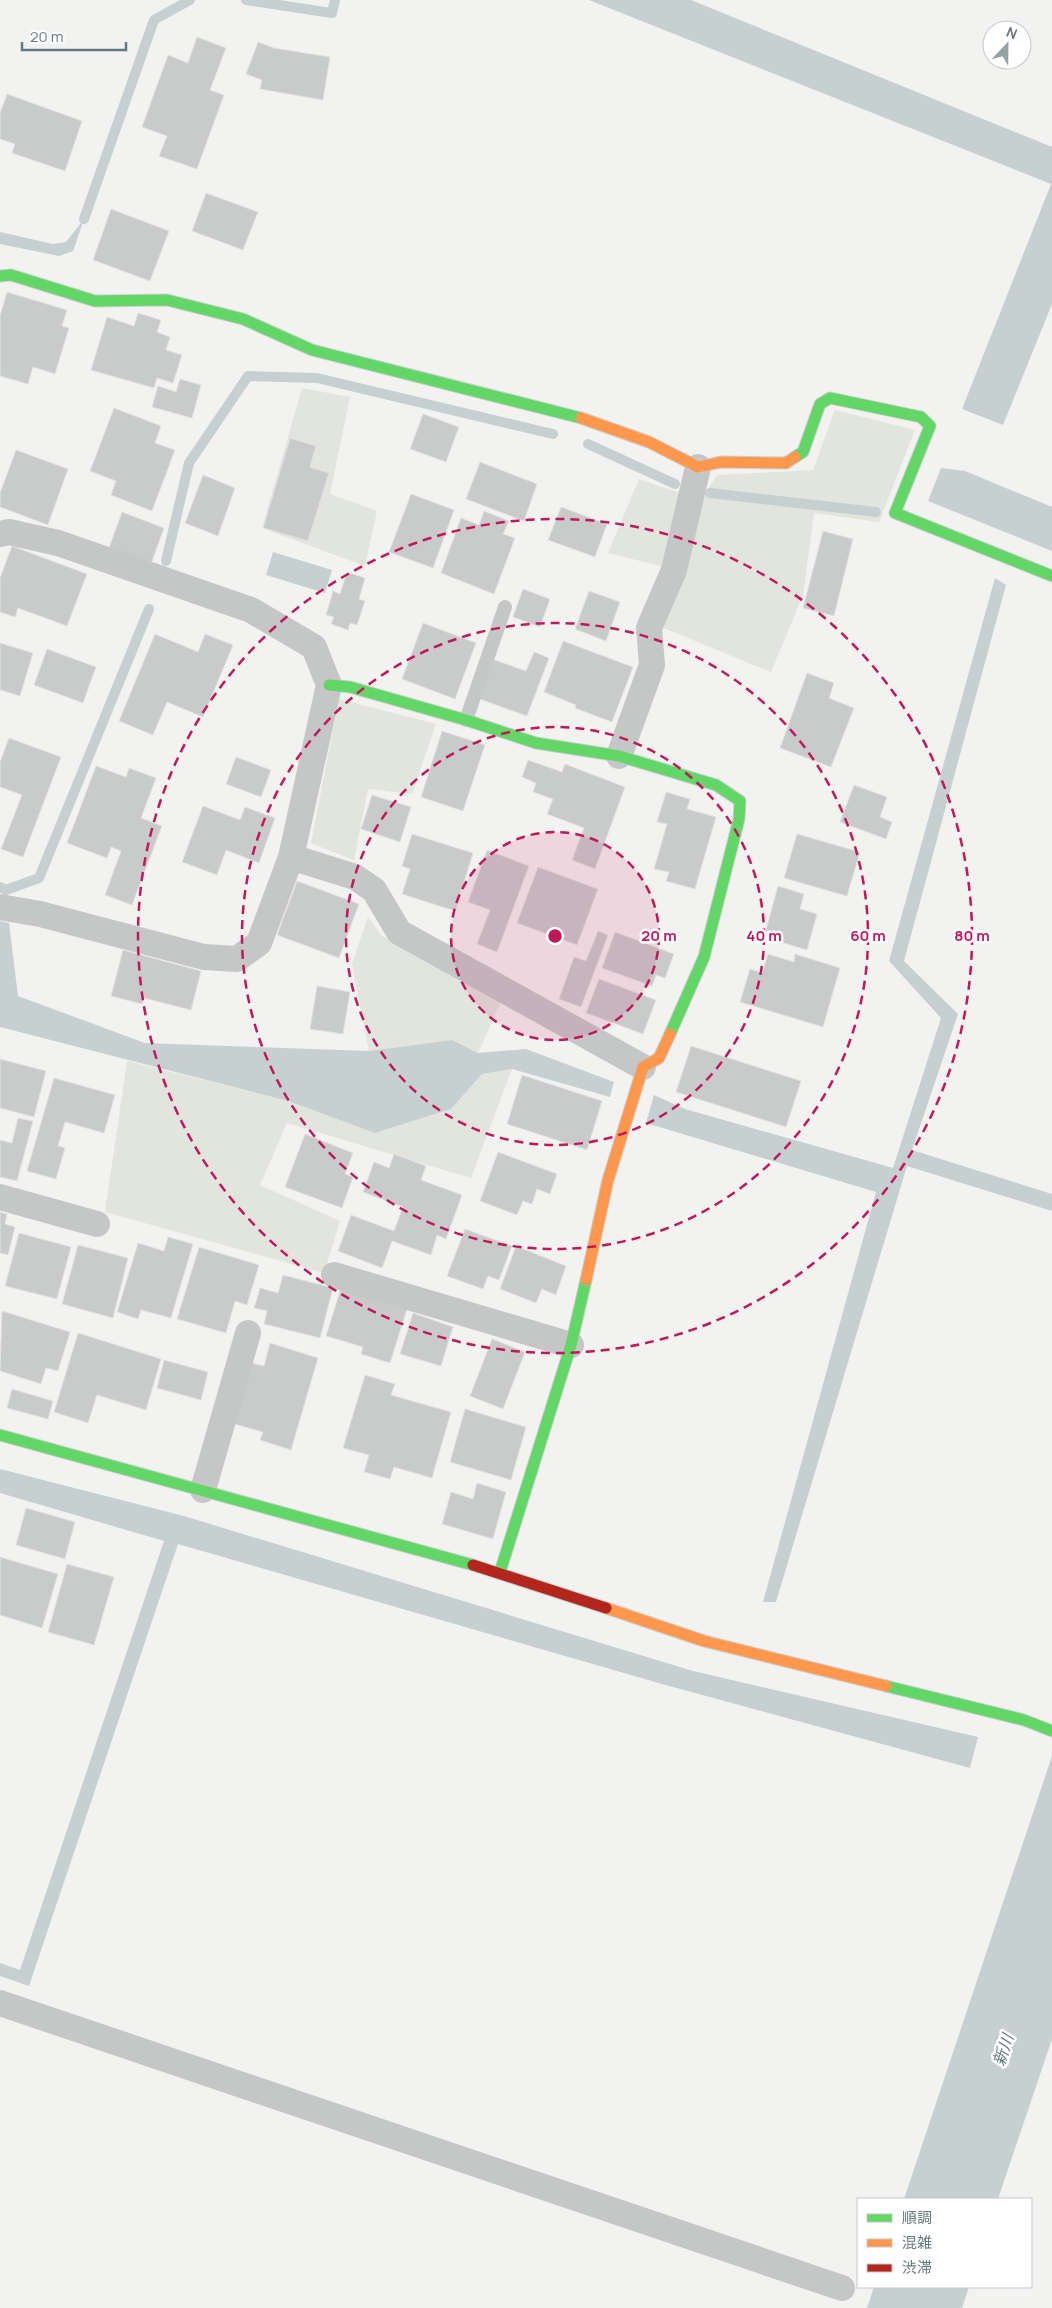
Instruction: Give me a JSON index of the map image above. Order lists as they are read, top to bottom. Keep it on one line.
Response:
{"water":["新川"],"legend":["順調","混雑","渋滞"],"scale_bar":"20 m","north":"top","rings":["20 m","40 m","60 m","80 m"]}
